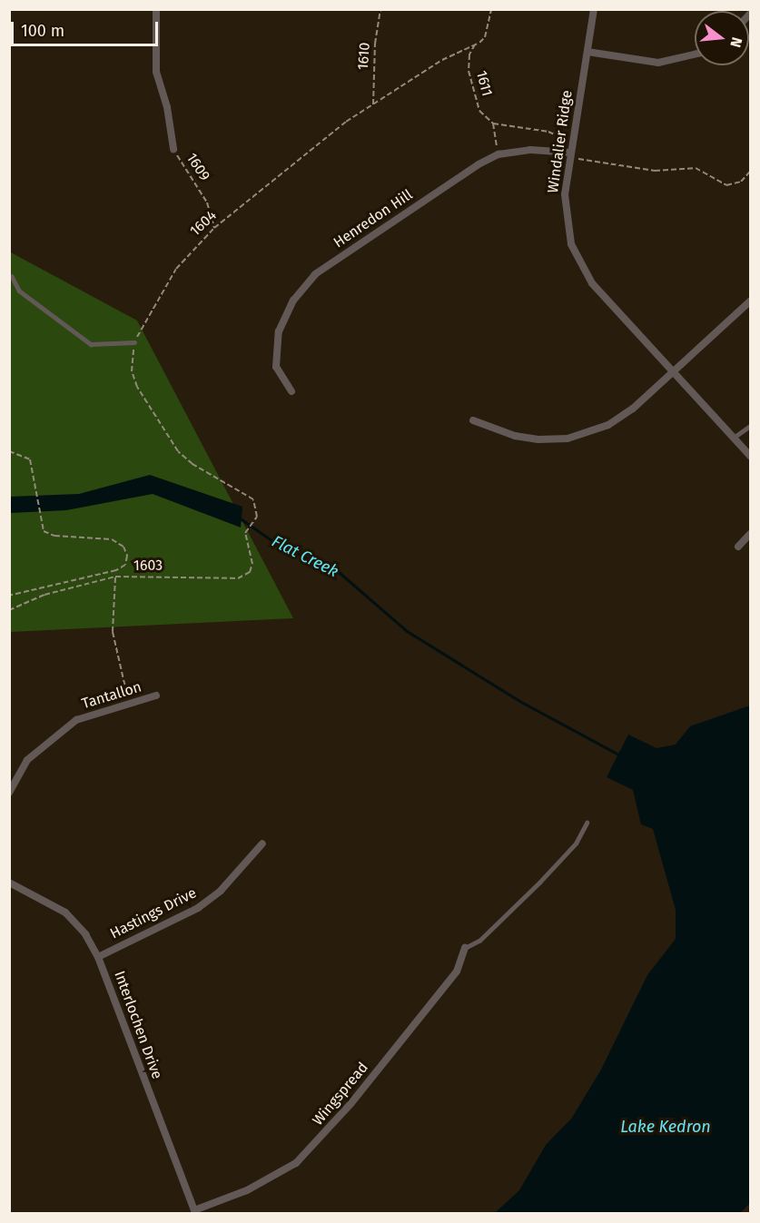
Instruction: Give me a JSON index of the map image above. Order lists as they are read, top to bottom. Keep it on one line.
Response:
{"streets":{"street":["Windalier Ridge","Henredon Hill","Tantallon","Hastings Drive","Interlochen Drive","Wingspread"],"path":["1610","1611","1609","1604","1603"]},"crossings":[["1610","1604"],["1611","Henredon Hill"],["1611","1604"],["Windalier Ridge","Henredon Hill"],["1609","1604"],["1604","1603"],["Hastings Drive","Interlochen Drive"],["Interlochen Drive","Wingspread"]],"water":["Flat Creek","Lake Kedron"],"scale_bar":"100 m","north":"right"}
